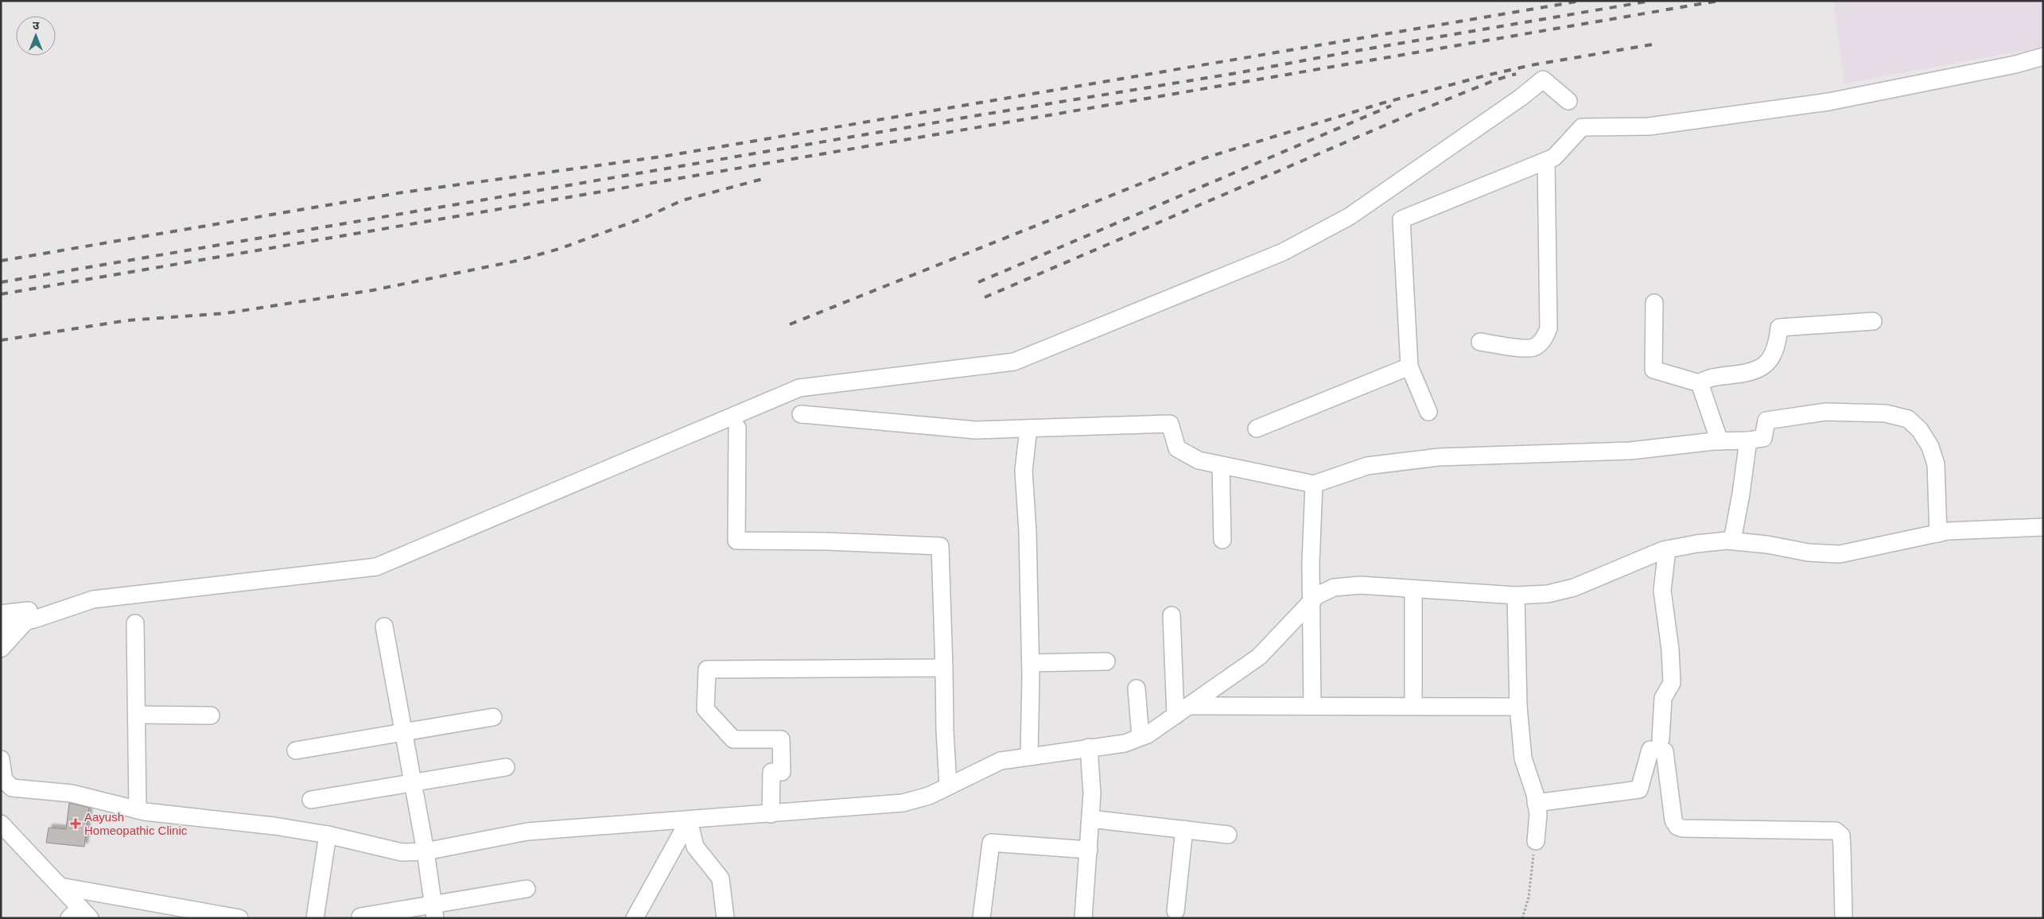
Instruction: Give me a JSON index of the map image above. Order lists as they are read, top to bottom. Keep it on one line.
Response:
{"places":{"health":["Aayush Homeopathic Clinic"]},"north":"top"}
